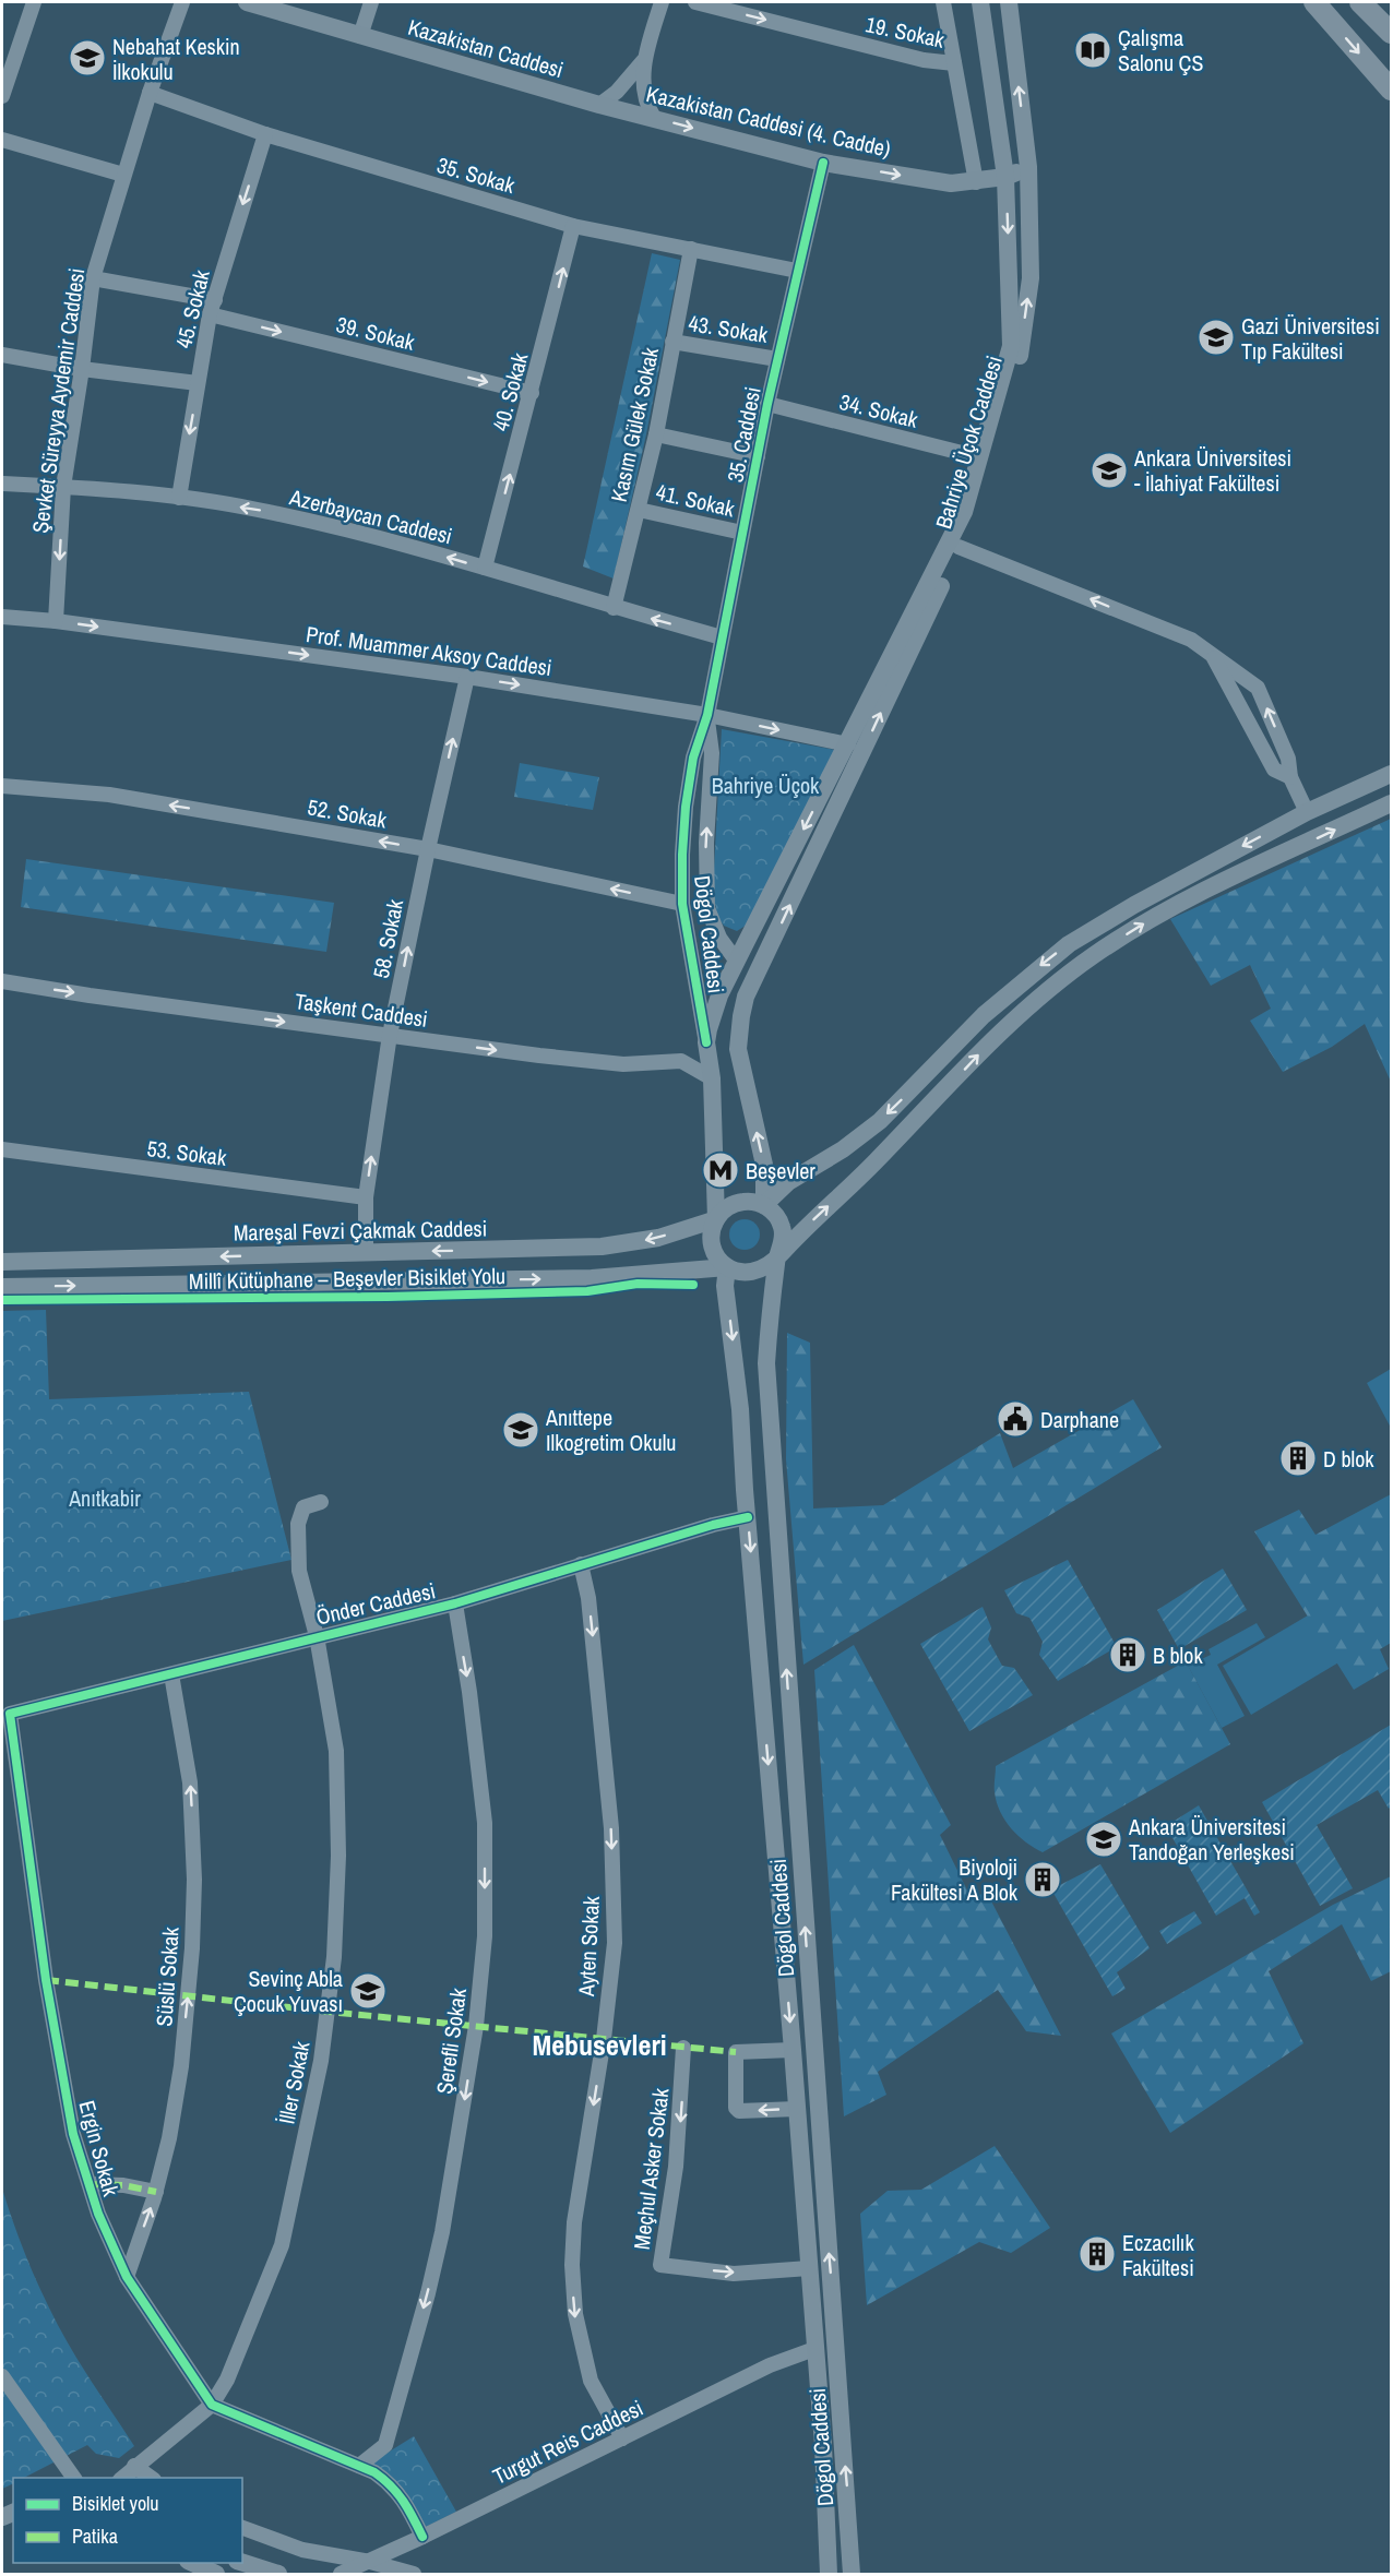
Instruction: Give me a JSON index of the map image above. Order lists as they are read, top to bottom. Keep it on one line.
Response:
{"streets":{"main road":["Kazakistan Caddesi","Kazakistan Caddesi (4. Cadde)","Bahriye Üçok Caddesi","Dögol Caddesi","Mareşal Fevzi Çakmak Caddesi"],"street":["19. Sokak","35. Sokak","45. Sokak","43. Sokak","39. Sokak","40. Sokak","Şevket Süreyya Aydemir Caddesi","34. Sokak","Kasım Gülek Sokak","35. Caddesi","41. Sokak","Azerbaycan Caddesi","Prof. Muammer Aksoy Caddesi","52. Sokak","58. Sokak","Taşkent Caddesi","53. Sokak","Önder Caddesi","Ayten Sokak","Süslü Sokak","Şerefli Sokak","İller Sokak","Ergin Sokak","Meçhul Asker Sokak","Turgut Reis Caddesi"],"cycle path":["Millî Kütüphane – Beşevler Bisiklet Yolu"]},"crossings":[["Kazakistan Caddesi","Kazakistan Caddesi (4. Cadde)"],["Kazakistan Caddesi (4. Cadde)","35. Caddesi"],["Kazakistan Caddesi (4. Cadde)","Bahriye Üçok Caddesi"],["35. Sokak","45. Sokak"],["35. Sokak","40. Sokak"],["35. Sokak","Şevket Süreyya Aydemir Caddesi"],["35. Sokak","Kasım Gülek Sokak"],["35. Sokak","35. Caddesi"],["45. Sokak","39. Sokak"],["45. Sokak","Azerbaycan Caddesi"],["43. Sokak","Kasım Gülek Sokak"],["43. Sokak","35. Caddesi"],["39. Sokak","40. Sokak"],["39. Sokak","Şevket Süreyya Aydemir Caddesi"],["40. Sokak","Azerbaycan Caddesi"],["Şevket Süreyya Aydemir Caddesi","Azerbaycan Caddesi"],["Şevket Süreyya Aydemir Caddesi","Prof. Muammer Aksoy Caddesi"],["34. Sokak","35. Caddesi"],["34. Sokak","Bahriye Üçok Caddesi"],["Kasım Gülek Sokak","41. Sokak"],["Kasım Gülek Sokak","Azerbaycan Caddesi"],["35. Caddesi","41. Sokak"],["35. Caddesi","Azerbaycan Caddesi"],["35. Caddesi","Prof. Muammer Aksoy Caddesi"],["35. Caddesi","Dögol Caddesi"],["Bahriye Üçok Caddesi","Prof. Muammer Aksoy Caddesi"],["Bahriye Üçok Caddesi","Dögol Caddesi"],["Prof. Muammer Aksoy Caddesi","Dögol Caddesi"],["Prof. Muammer Aksoy Caddesi","58. Sokak"],["52. Sokak","Dögol Caddesi"],["52. Sokak","58. Sokak"],["Dögol Caddesi","Taşkent Caddesi"],["Dögol Caddesi","Mareşal Fevzi Çakmak Caddesi"],["Dögol Caddesi","Önder Caddesi"],["Dögol Caddesi","Meçhul Asker Sokak"],["Dögol Caddesi","Turgut Reis Caddesi"],["58. Sokak","Taşkent Caddesi"],["58. Sokak","53. Sokak"],["58. Sokak","Mareşal Fevzi Çakmak Caddesi"],["Önder Caddesi","Ayten Sokak"],["Önder Caddesi","Süslü Sokak"],["Önder Caddesi","Şerefli Sokak"],["Önder Caddesi","İller Sokak"],["Önder Caddesi","Ergin Sokak"],["Ayten Sokak","Turgut Reis Caddesi"],["Süslü Sokak","Ergin Sokak"],["İller Sokak","Ergin Sokak"]],"one_way":["19. Sokak","Kazakistan Caddesi (4. Cadde)","45. Sokak","39. Sokak","40. Sokak","Azerbaycan Caddesi","Prof. Muammer Aksoy Caddesi","52. Sokak","58. Sokak","Taşkent Caddesi","Ayten Sokak","Süslü Sokak","Şerefli Sokak"],"districts":["Mebusevleri"],"parks":["Bahriye Üçok","Anıtkabir"],"places":{"library":["Çalışma Salonu ÇS"],"school or university":["Nebahat Keskin İlkokulu","Gazi Üniversitesi Tıp Fakültesi","Ankara Üniversitesi - İlahiyat Fakültesi","Anıttepe Ilkogretim Okulu","Ankara Üniversitesi Tandoğan Yerleşkesi","Sevinç Abla Çocuk Yuvası"],"metro station":["Beşevler"],"public building":["Darphane"],"building":["D blok","B blok","Biyoloji Fakültesi A Blok","Eczacılık Fakültesi"]},"legend":["Bisiklet yolu","Patika"]}
